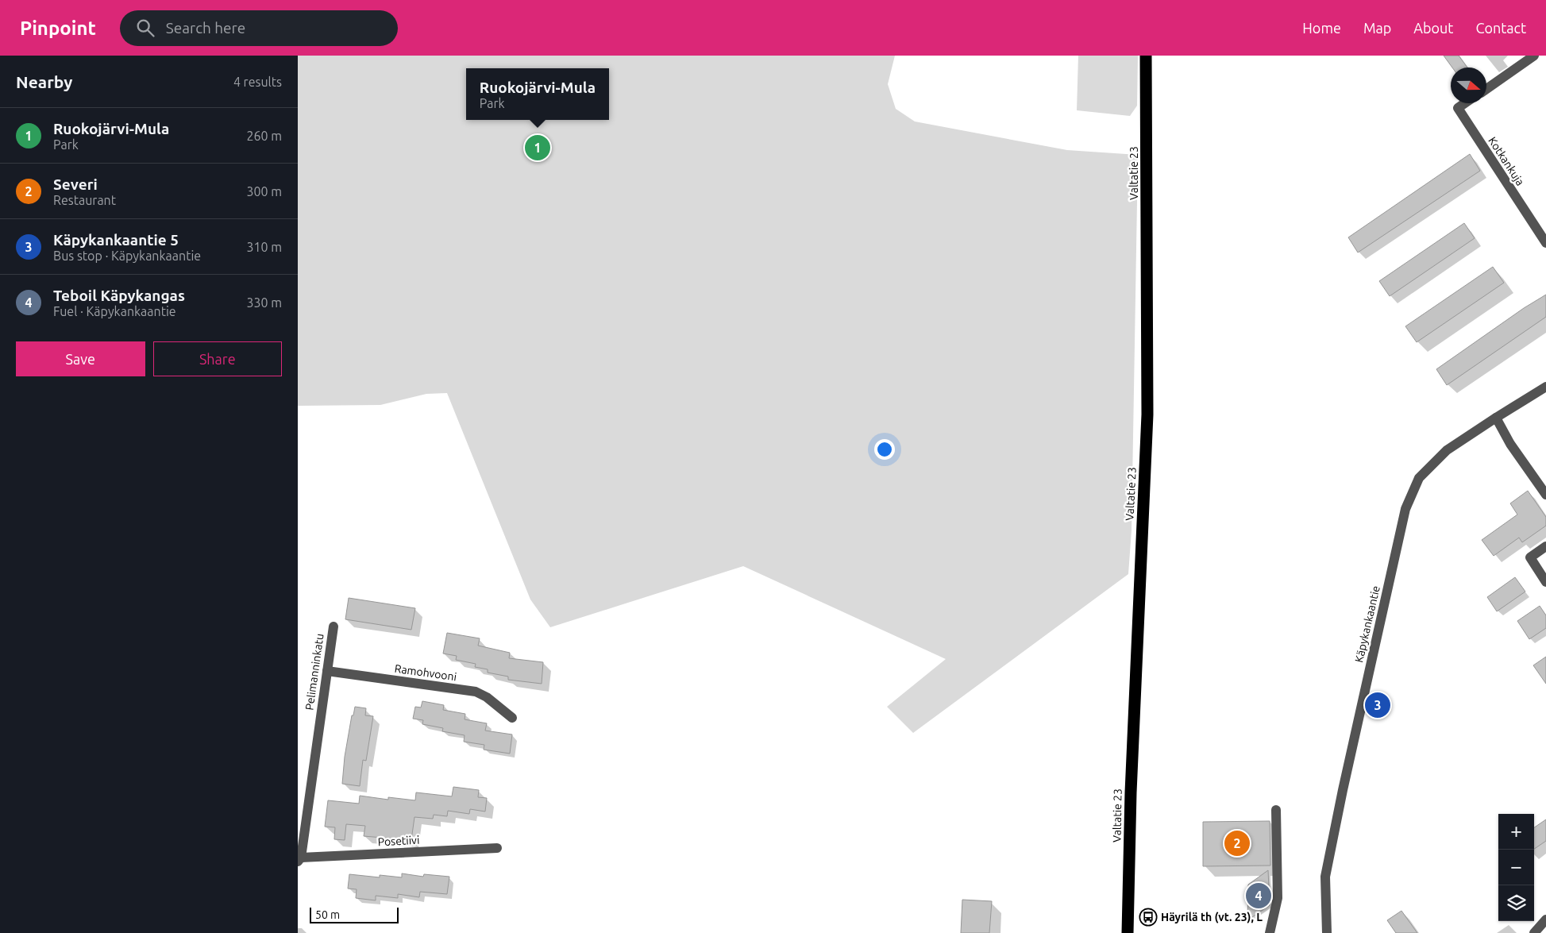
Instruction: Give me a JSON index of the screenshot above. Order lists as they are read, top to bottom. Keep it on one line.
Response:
{"streets":{"highway":["Valtatie 23"],"street":["Kotkankuja","Käpykankaantie","Pelimanninkatu","Ramohvooni","Posetiivi"]},"crossings":[["Pelimanninkatu","Ramohvooni"],["Pelimanninkatu","Posetiivi"]],"places":{"bus stop":["Häyrilä th (vt. 23), L"]},"scale_bar":"50 m","north":"right","page":{"header":"Pinpoint","search":"Search here","nav":["Home","Map","About","Contact"],"heading":["Nearby","4 results"],"popup":["Ruokojärvi-Mula","Park"],"list":[{"mark":"1","name":"Ruokojärvi-Mula","note":"Park","value":"260 m"},{"mark":"2","name":"Severi","note":"Restaurant","value":"300 m"},{"mark":"3","name":"Käpykankaantie 5","note":"Bus stop · Käpykankaantie","value":"310 m"},{"mark":"4","name":"Teboil Käpykangas","note":"Fuel · Käpykankaantie","value":"330 m"}],"pins":["1","3","2","4"],"buttons":["Save","Share"],"map_buttons":["+","−"],"scale":"50 m"}}
